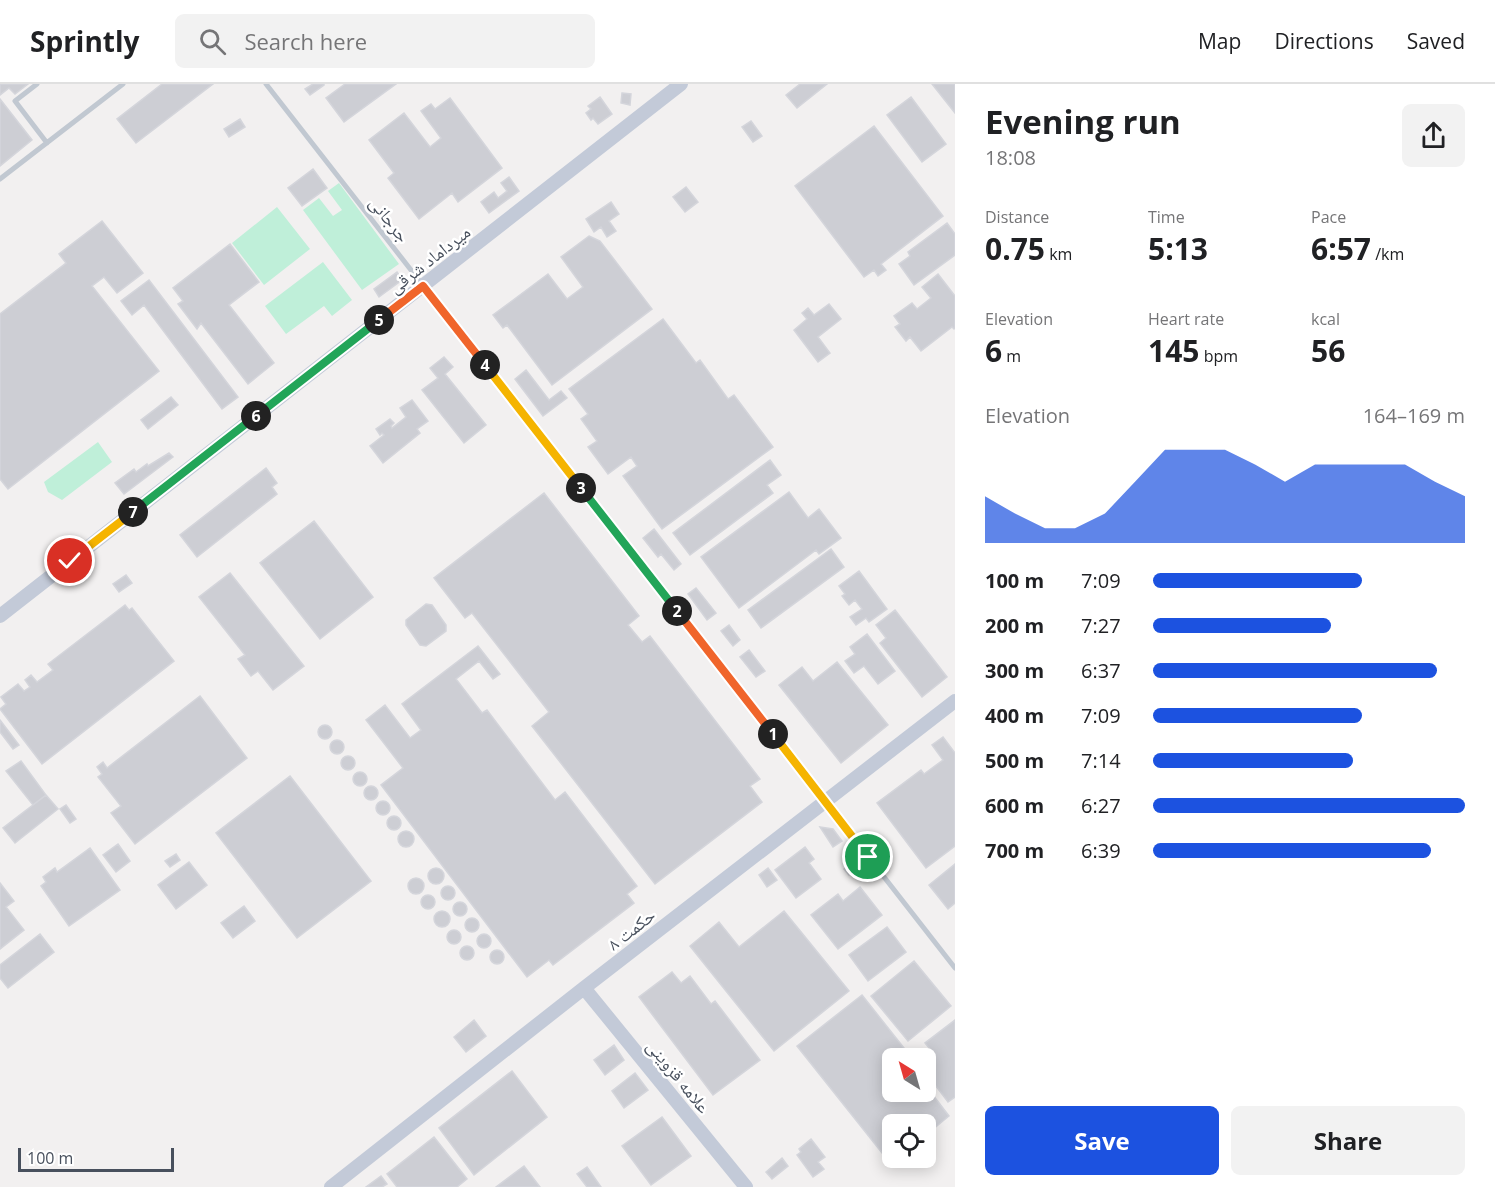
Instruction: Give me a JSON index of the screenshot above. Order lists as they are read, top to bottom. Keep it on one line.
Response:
{"streets":{"street":["میرداماد شرقی","حکمت ۸","علامه قزوینی"],"lane":["جرجانی"]},"crossings":[["جرجانی","میرداماد شرقی"],["جرجانی","حکمت ۸"],["حکمت ۸","علامه قزوینی"]],"scale_bar":"100 m","north":"top left","page":{"header":"Sprintly","search":"Search here","nav":["Map","Directions","Saved"],"heading":["Evening run","18:08"],"stats":[["Distance","0.75 km"],["Time","5:13"],["Pace","6:57 /km"],["Elevation","6 m"],["Heart rate","145 bpm"],["kcal","56"]],"pins":["5","4","6","3","7","2","1"],"chart":["Elevation","164–169 m"],"list":[{"name":"100 m","note":"7:09"},{"name":"200 m","note":"7:27"},{"name":"300 m","note":"6:37"},{"name":"400 m","note":"7:09"},{"name":"500 m","note":"7:14"},{"name":"600 m","note":"6:27"},{"name":"700 m","note":"6:39"}],"buttons":["Save","Share"],"scale":"100 m"}}
